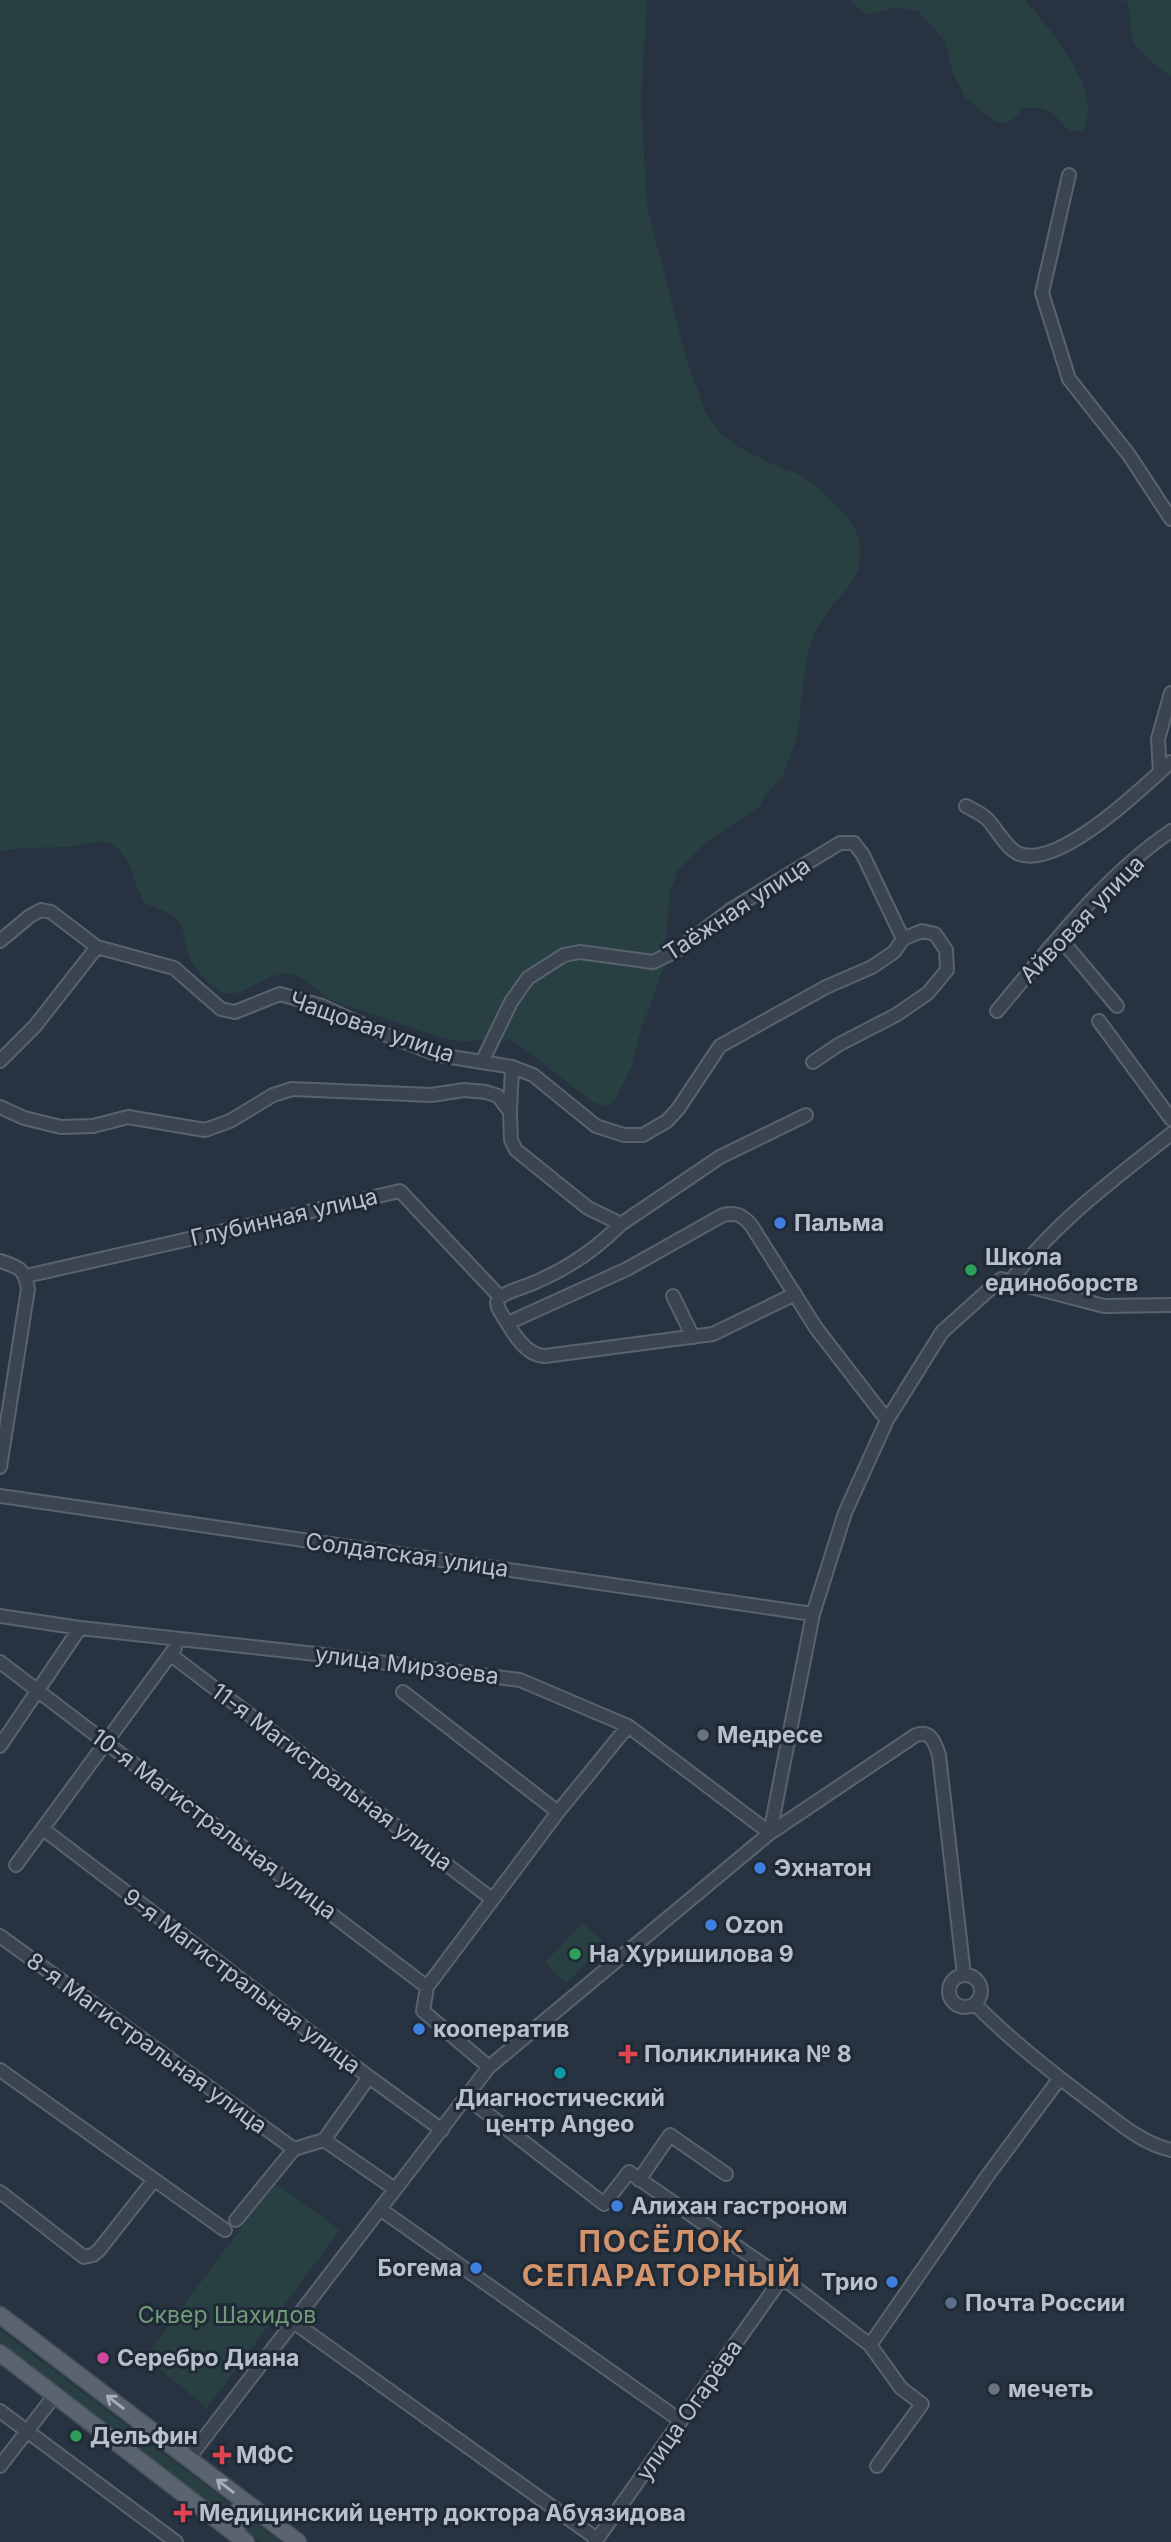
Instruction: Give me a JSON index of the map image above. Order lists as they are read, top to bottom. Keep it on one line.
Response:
{"streets":{"street":["Таёжная улица","Айвовая улица","Чащовая улица","Глубинная улица","Солдатская улица","улица Мирзоева","11-я Магистральная улица","10-я Магистральная улица","9-я Магистральная улица","8-я Магистральная улица","улица Огарёва"]},"crossings":[["Таёжная улица","Чащовая улица"]],"districts":["ПОСЁЛОК СЕПАРАТОРНЫЙ"],"parks":["Сквер Шахидов"],"places":{"other":["Пальма","Школа единоборств","Медресе","Эхнатон","Ozon","На Хуришилова 9","кооператив","Диагностический центр Angeo","Алихан гастроном","Богема","Трио","Почта России","Серебро Диана","мечеть","Дельфин"],"health":["Поликлиника № 8","МФС","Медицинский центр доктора Абуязидова"]}}
